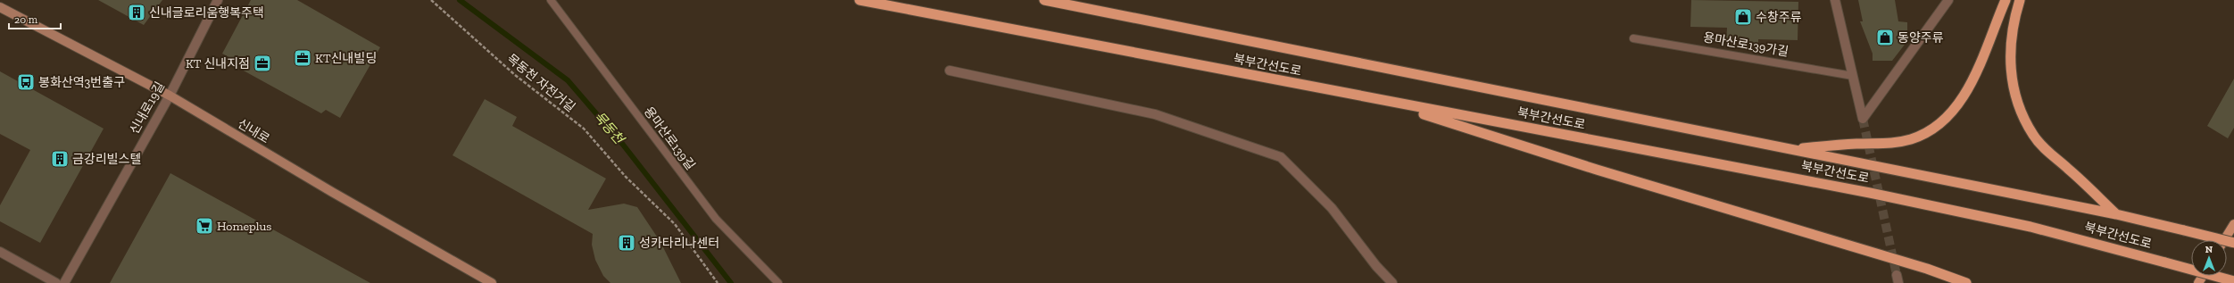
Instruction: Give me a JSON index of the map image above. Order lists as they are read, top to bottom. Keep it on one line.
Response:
{"streets":{"highway":["북부간선도로"],"main road":["신내로"],"street":["신내로19길"],"lane":["용마산로139가길","용마산로139길"],"path":["목동천 자전거길"]},"crossings":[["신내로19길","신내로"]],"water":["묵동천"],"places":{"building":["신내글로리움행복주택","금강리빌스텔","성카타리나센터"],"shop":["수창주류","동양주류"],"office":["KT신내빌딩","KT 신내지점"],"bus stop":["봉화산역3번출구"],"supermarket":["Homeplus"]},"scale_bar":"20 m","north":"top"}
